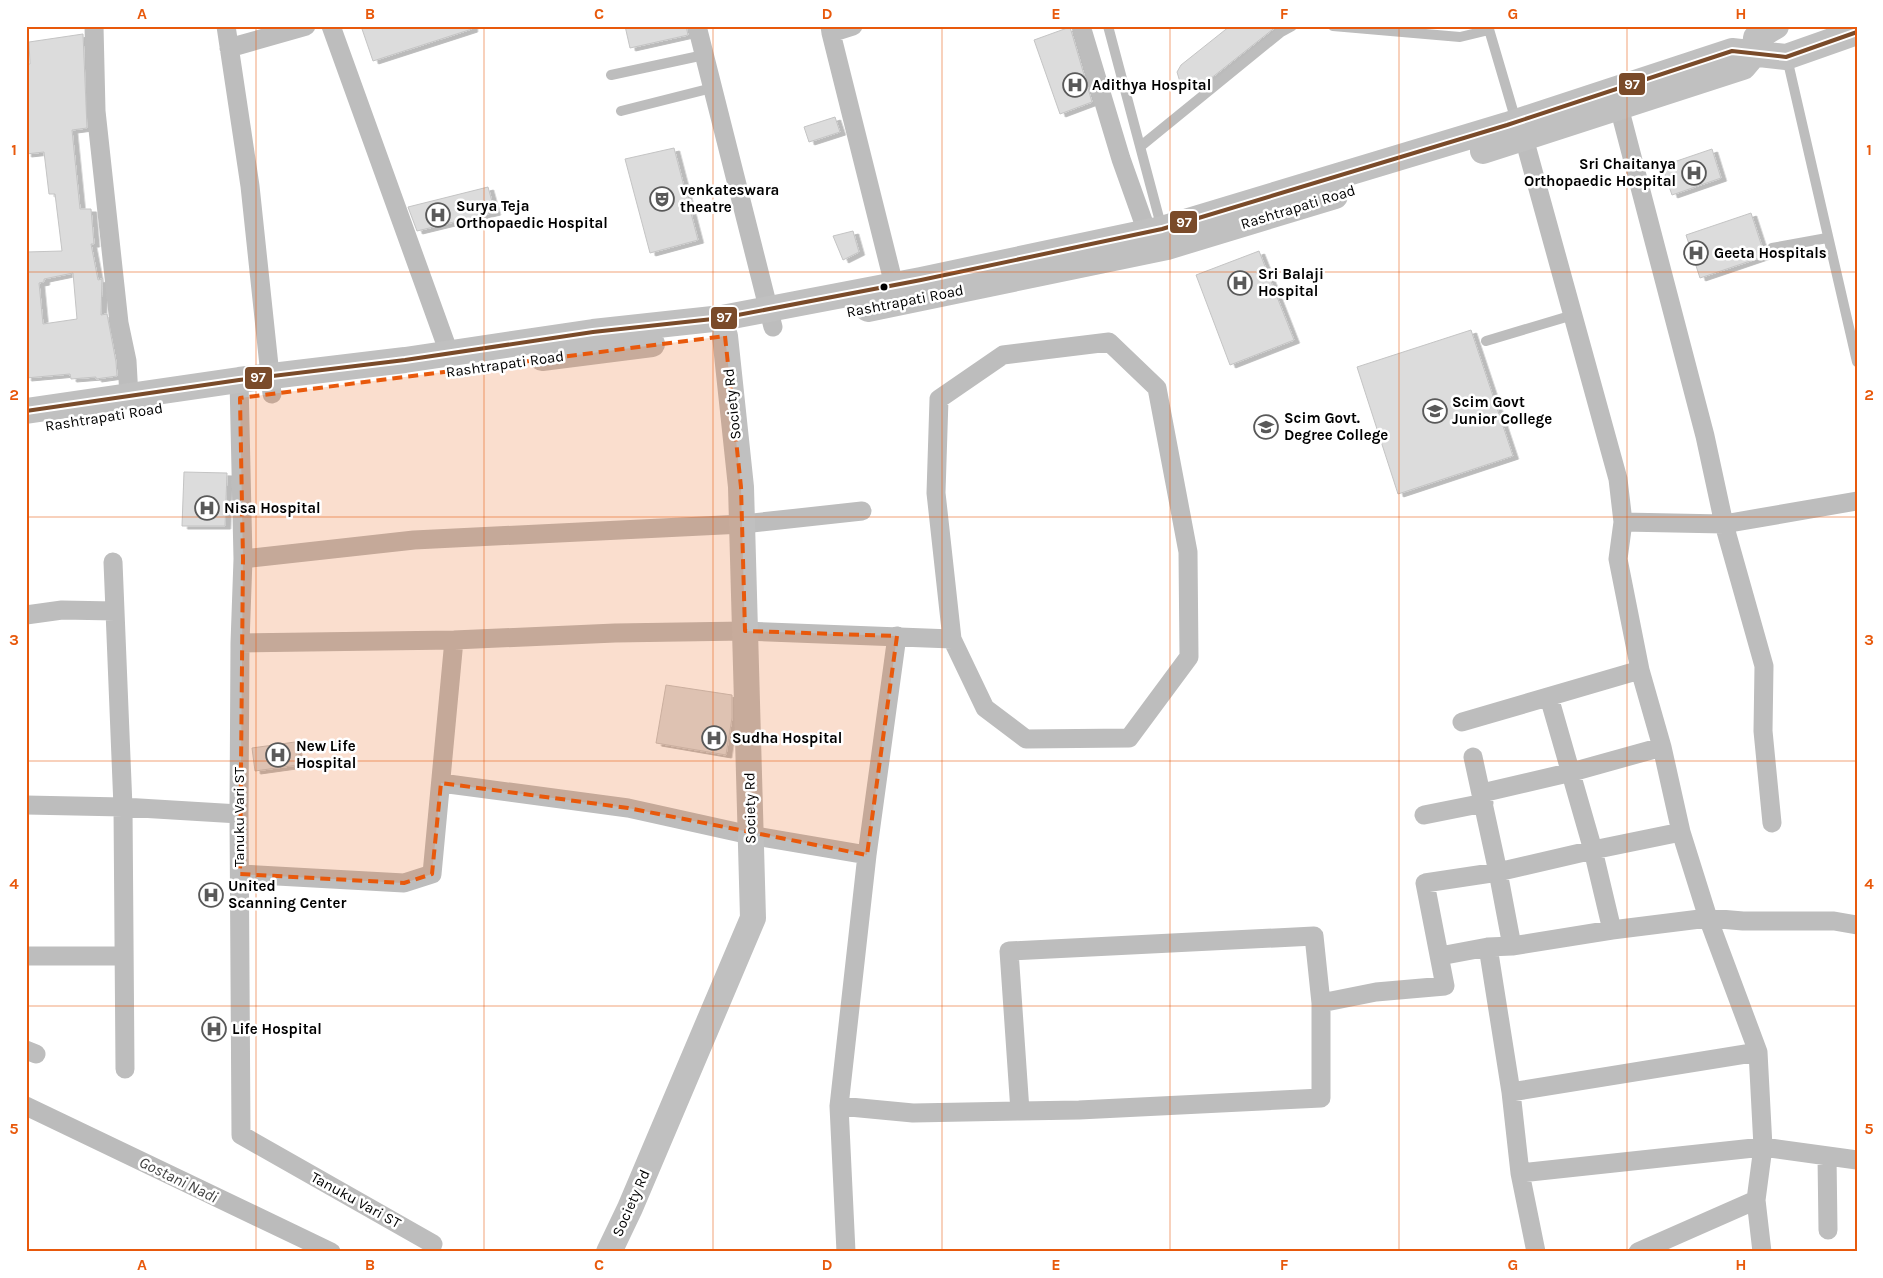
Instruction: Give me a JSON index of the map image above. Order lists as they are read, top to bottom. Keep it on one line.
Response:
{"streets":{"street":["Rashtrapati Road","Society Rd","Tanuku Vari ST"]},"crossings":[["Rashtrapati Road","Society Rd"],["Rashtrapati Road","Tanuku Vari ST"]],"water":["Gostani Nadi"],"places":{"hospital":["Adithya Hospital","Sri Chaitanya Orthopaedic Hospital","Surya Teja Orthopaedic Hospital","Geeta Hospitals","Sri Balaji Hospital","Nisa Hospital","Sudha Hospital","New Life Hospital","United Scanning Center","Life Hospital"],"theatre":["venkateswara theatre"],"school or university":["Scim Govt Junior College","Scim Govt. Degree College"]},"lines":["transit line 97"],"grid":{"columns":["A","B","C","D","E","F","G","H"],"rows":["1","2","3","4","5"]}}
